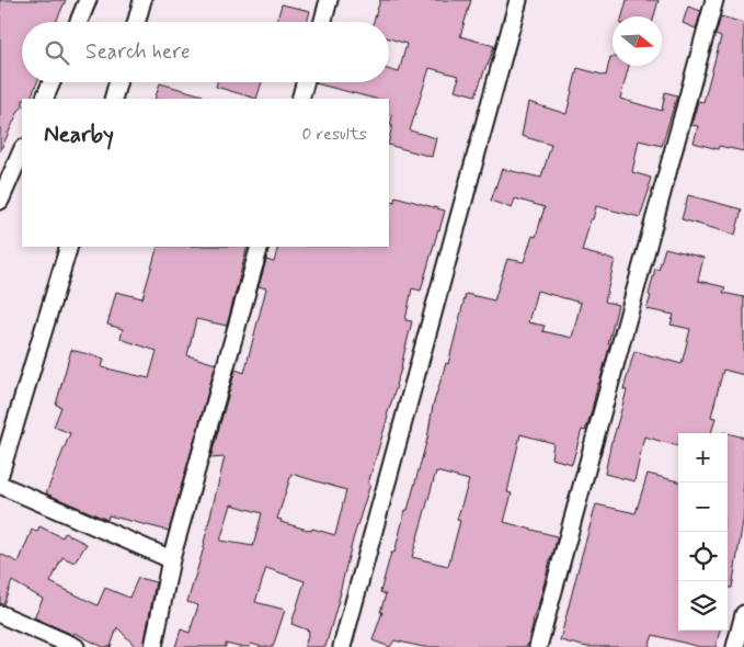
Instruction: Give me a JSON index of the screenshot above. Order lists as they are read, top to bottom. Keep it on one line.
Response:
{"north":"right","page":{"search":"Search here","heading":["Nearby","0 results"],"map_buttons":["+","−"]}}
